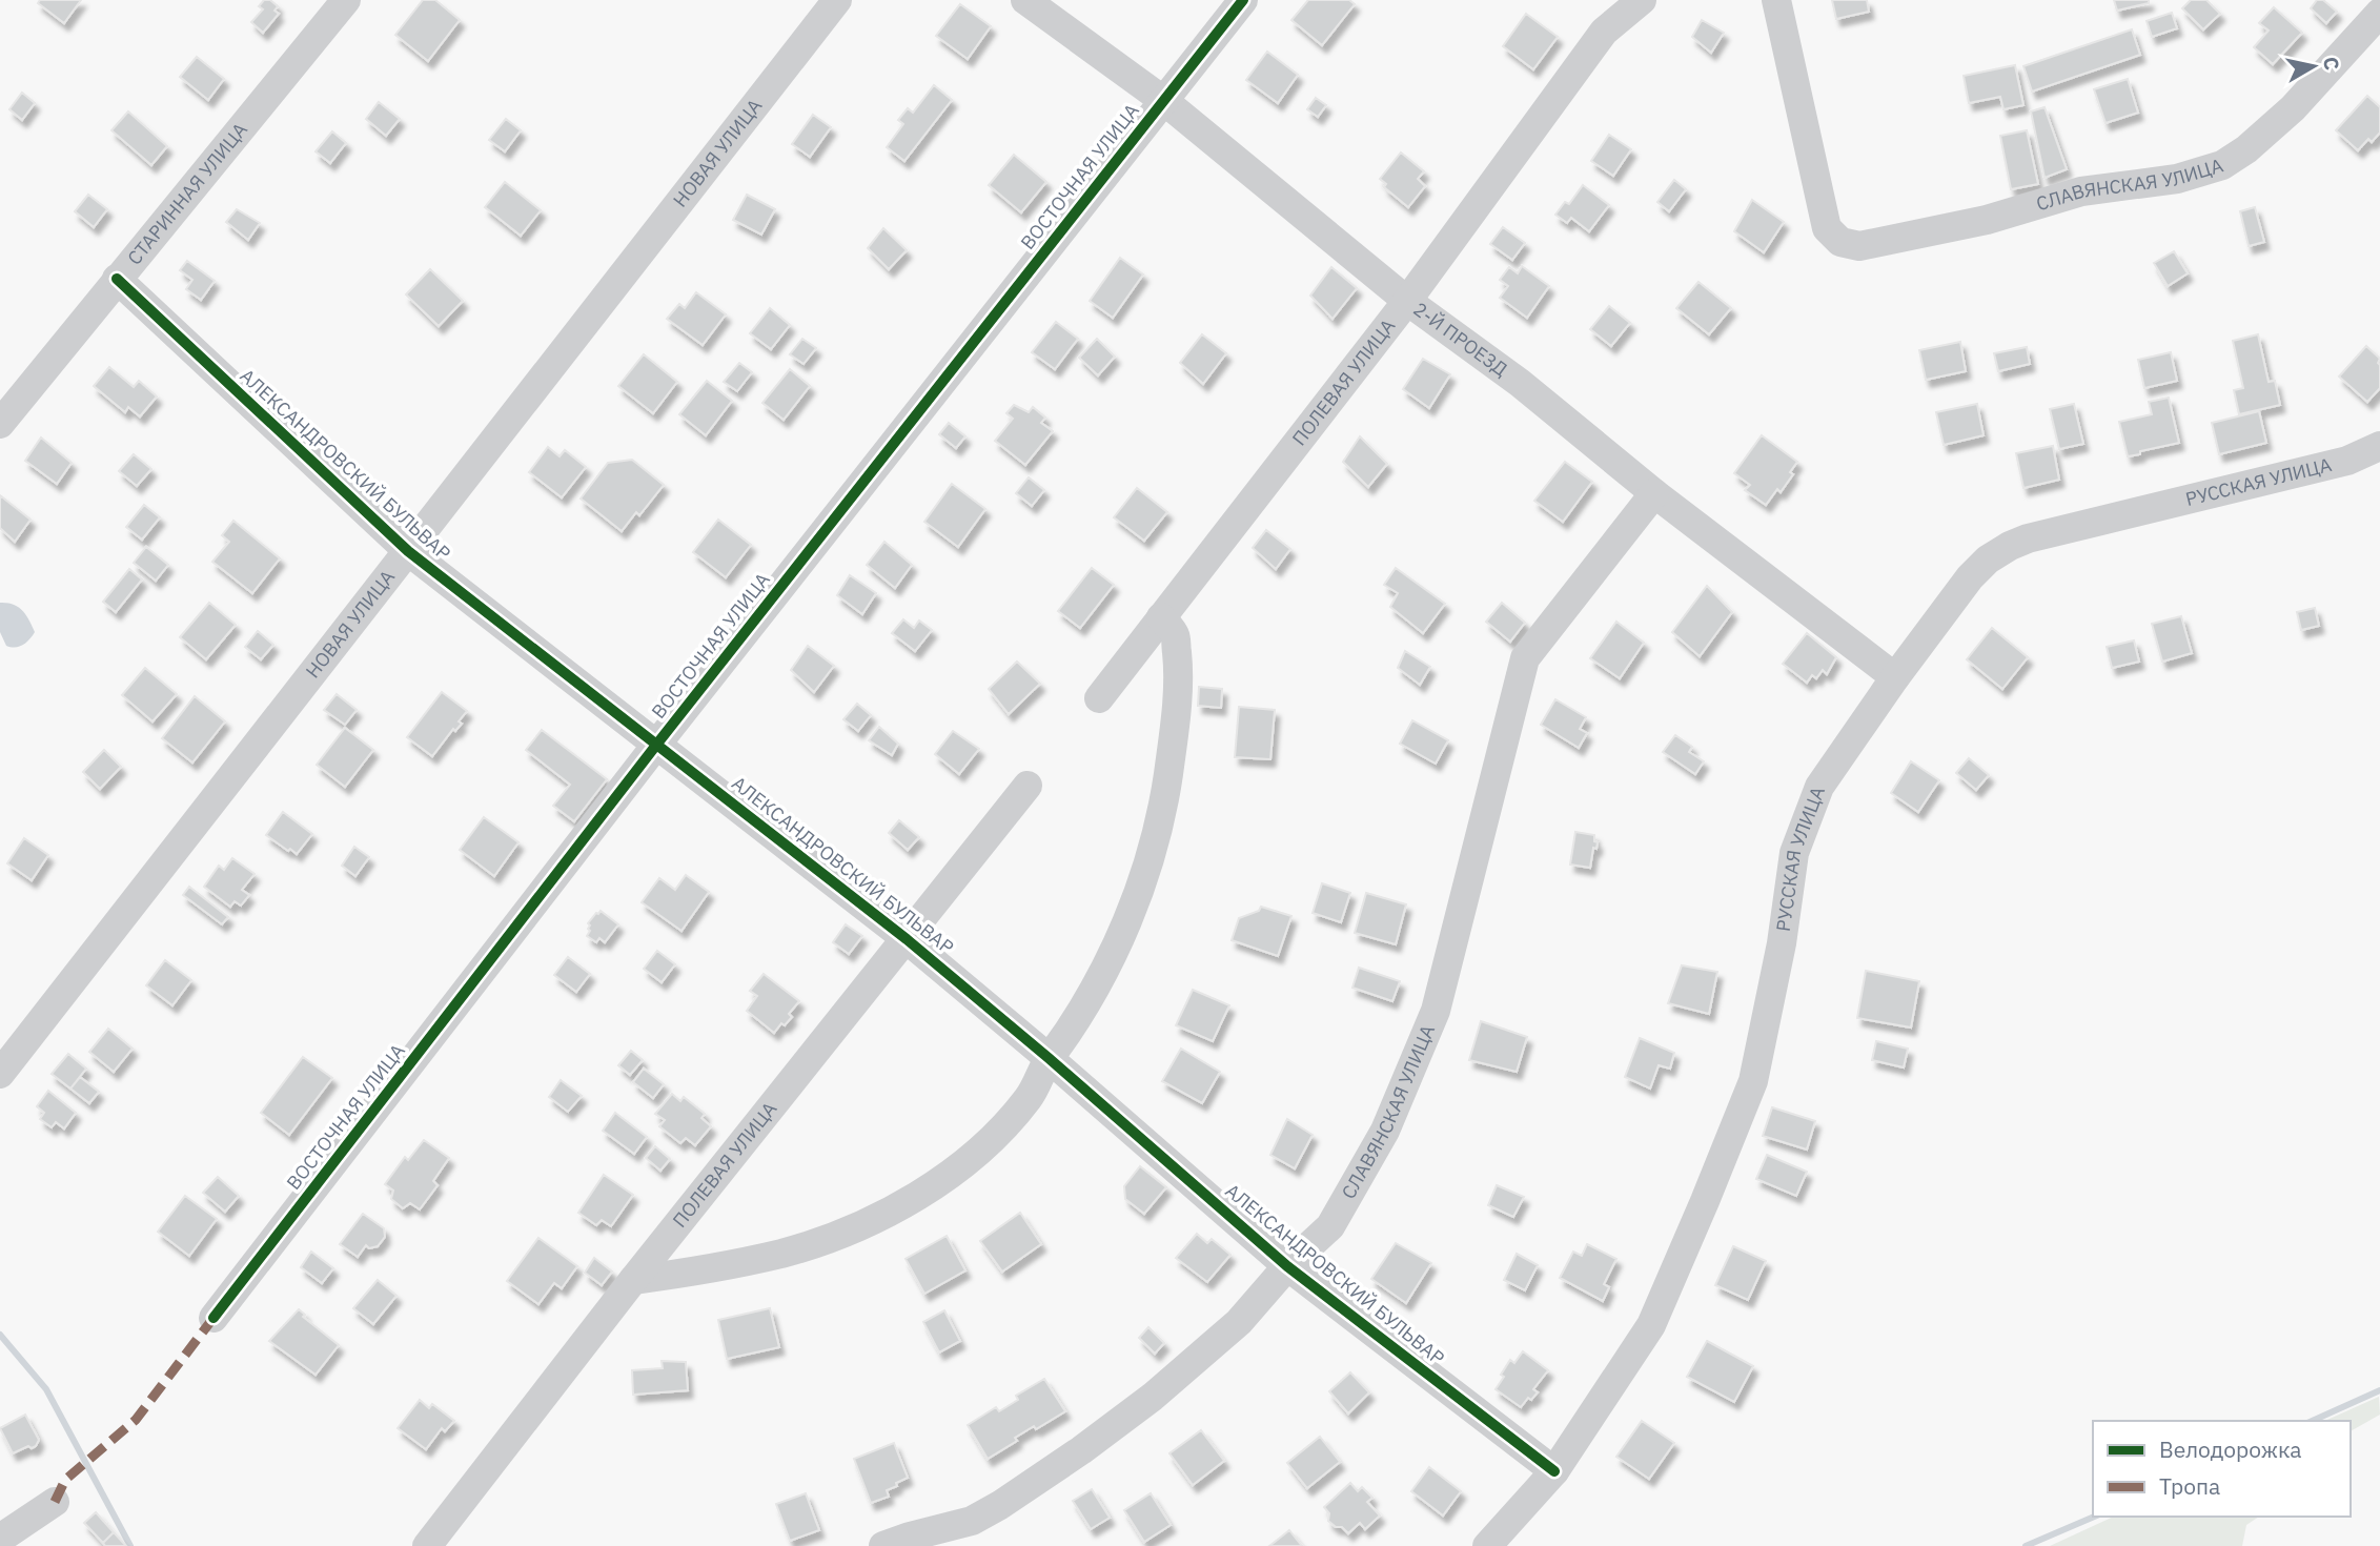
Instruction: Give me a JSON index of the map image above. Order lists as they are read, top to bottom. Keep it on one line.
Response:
{"streets":{"street":["НОВАЯ УЛИЦА","ВОСТОЧНАЯ УЛИЦА","СЛАВЯНСКАЯ УЛИЦА","СТАРИННАЯ УЛИЦА","2-Й ПРОЕЗД","ПОЛЕВАЯ УЛИЦА","АЛЕКСАНДРОВСКИЙ БУЛЬВАР","РУССКАЯ УЛИЦА"]},"crossings":[["НОВАЯ УЛИЦА","АЛЕКСАНДРОВСКИЙ БУЛЬВАР"],["ВОСТОЧНАЯ УЛИЦА","2-Й ПРОЕЗД"],["ВОСТОЧНАЯ УЛИЦА","АЛЕКСАНДРОВСКИЙ БУЛЬВАР"],["СЛАВЯНСКАЯ УЛИЦА","2-Й ПРОЕЗД"],["СЛАВЯНСКАЯ УЛИЦА","АЛЕКСАНДРОВСКИЙ БУЛЬВАР"],["СТАРИННАЯ УЛИЦА","АЛЕКСАНДРОВСКИЙ БУЛЬВАР"],["2-Й ПРОЕЗД","ПОЛЕВАЯ УЛИЦА"],["2-Й ПРОЕЗД","РУССКАЯ УЛИЦА"],["ПОЛЕВАЯ УЛИЦА","АЛЕКСАНДРОВСКИЙ БУЛЬВАР"],["АЛЕКСАНДРОВСКИЙ БУЛЬВАР","РУССКАЯ УЛИЦА"]],"legend":["Велодорожка","Тропа"],"north":"right"}
